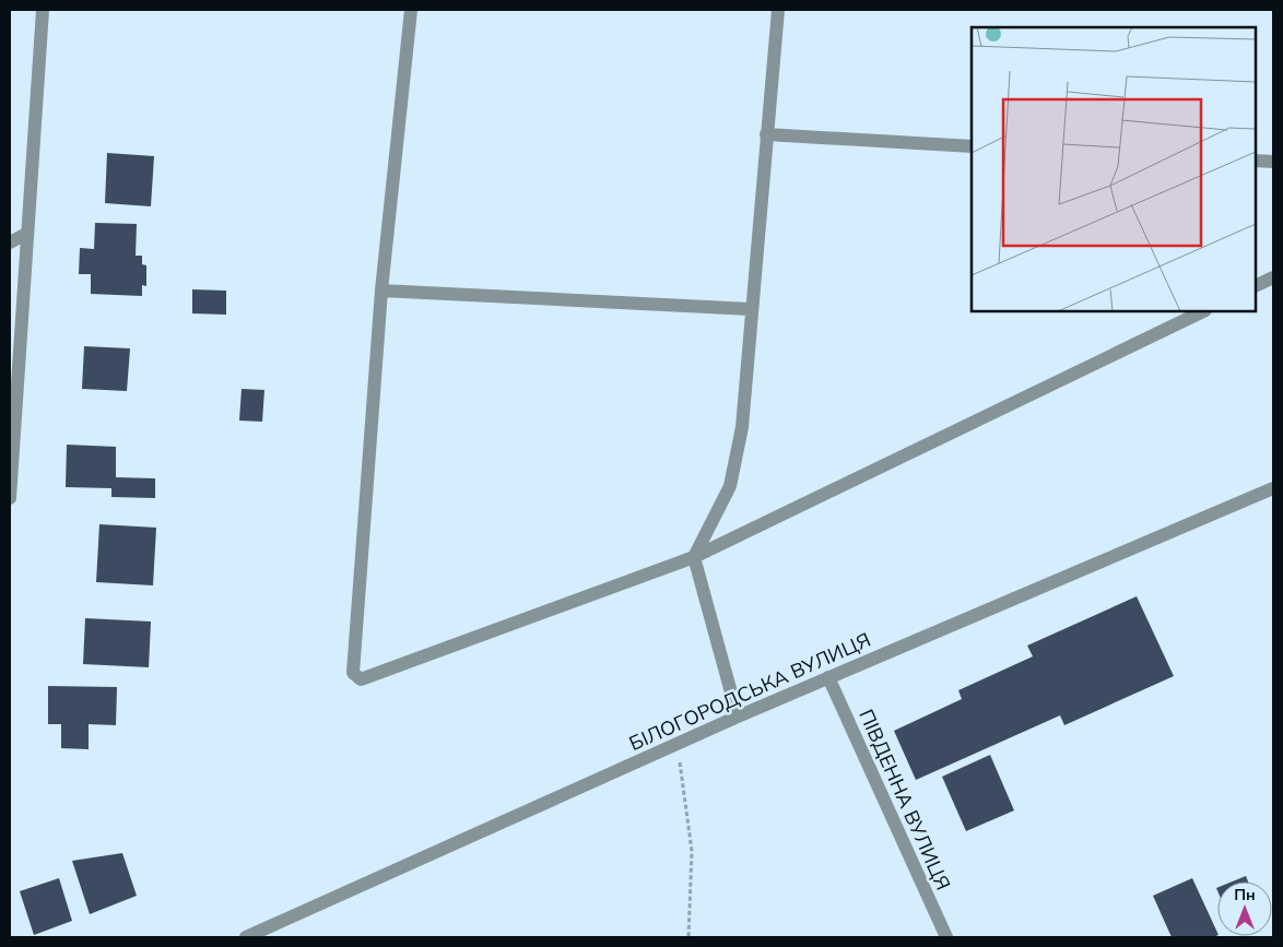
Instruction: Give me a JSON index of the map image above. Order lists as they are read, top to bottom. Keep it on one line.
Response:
{"streets":{"street":["БІЛОГОРОДСЬКА ВУЛИЦЯ","ПІВДЕННА ВУЛИЦЯ"]},"crossings":[["БІЛОГОРОДСЬКА ВУЛИЦЯ","ПІВДЕННА ВУЛИЦЯ"]],"north":"top"}
